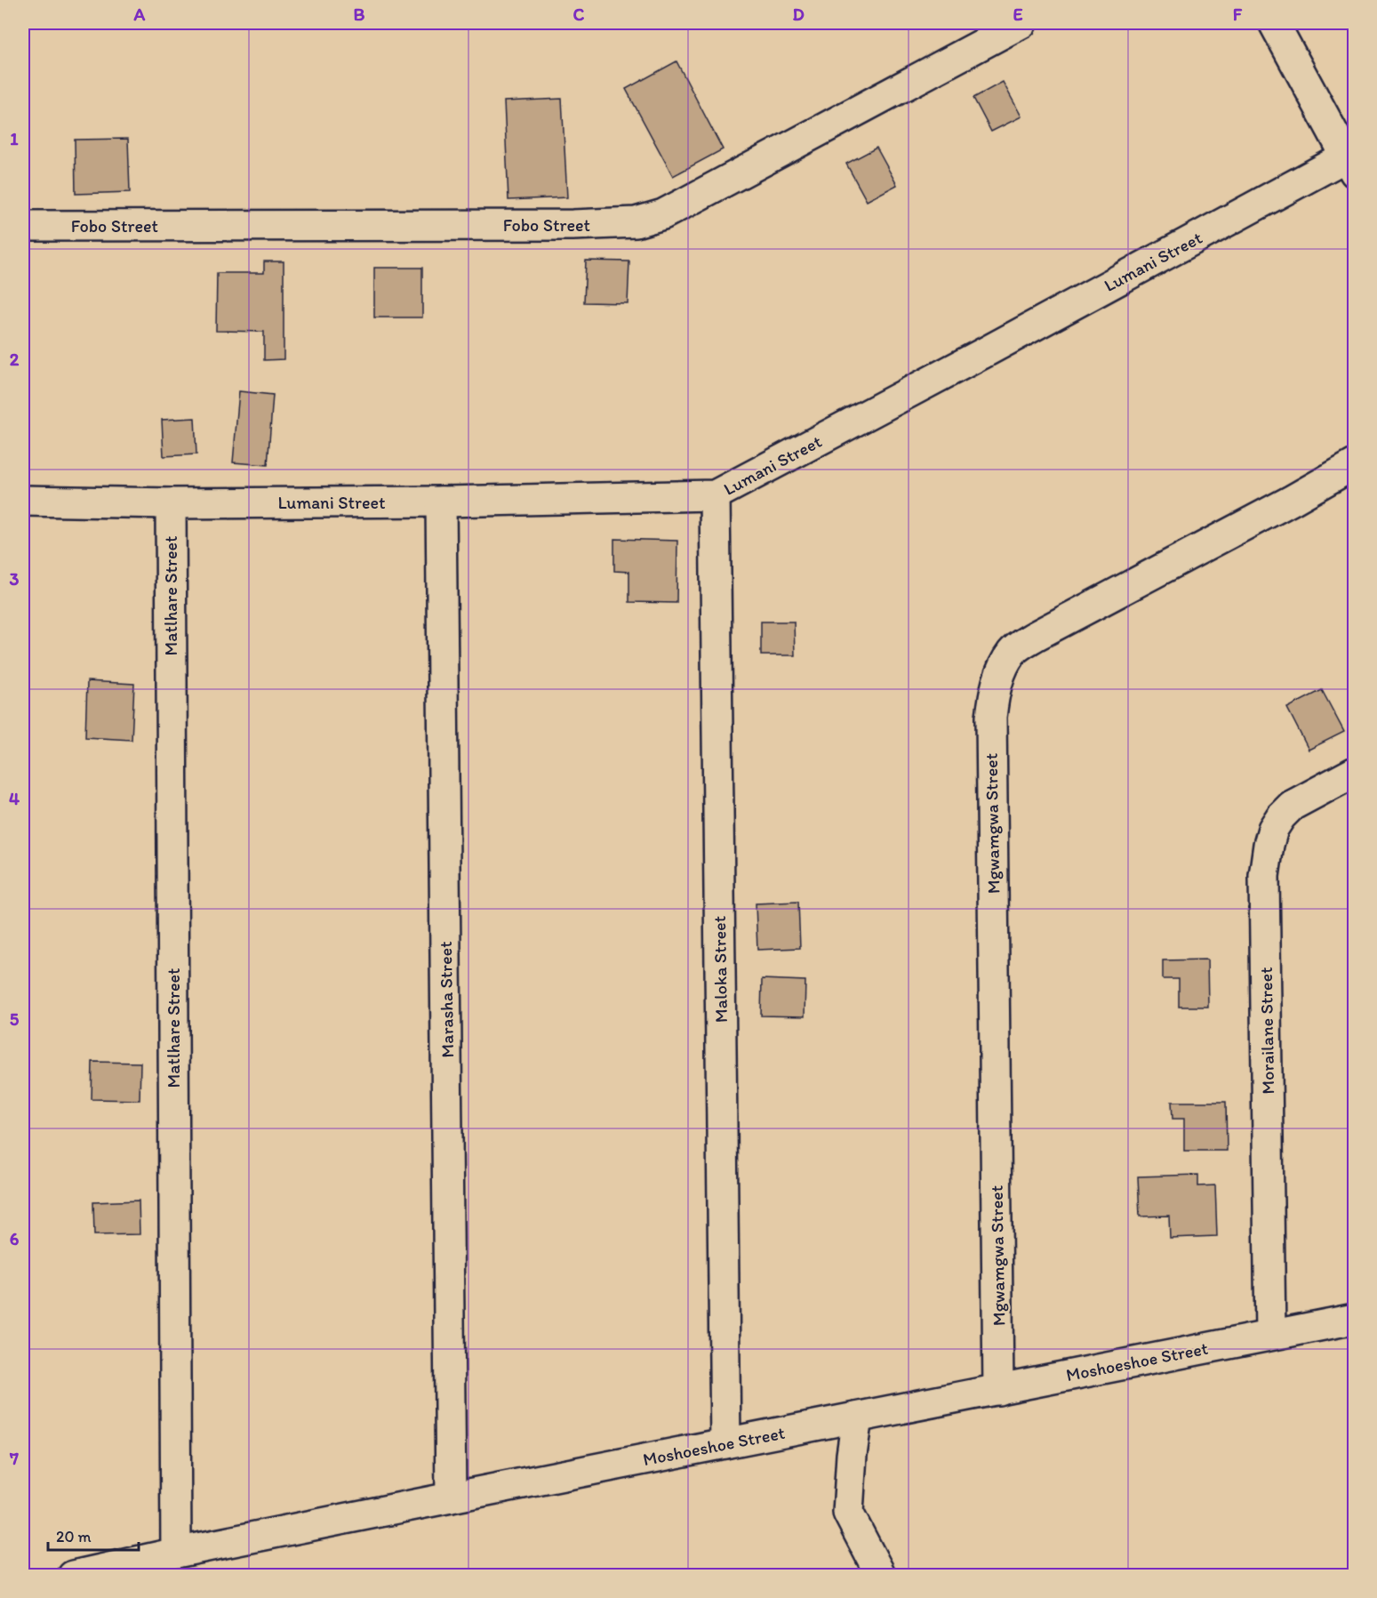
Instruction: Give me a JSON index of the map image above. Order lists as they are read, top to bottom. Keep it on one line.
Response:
{"streets":{"street":["Fobo Street","Lumani Street","Matlhare Street","Mgwamgwa Street","Maloka Street","Marasha Street","Morailane Street","Moshoeshoe Street"]},"crossings":[["Lumani Street","Matlhare Street"],["Lumani Street","Maloka Street"],["Lumani Street","Marasha Street"],["Matlhare Street","Moshoeshoe Street"],["Mgwamgwa Street","Moshoeshoe Street"],["Maloka Street","Moshoeshoe Street"],["Marasha Street","Moshoeshoe Street"],["Morailane Street","Moshoeshoe Street"]],"scale_bar":"20 m","grid":{"columns":["A","B","C","D","E","F"],"rows":["1","2","3","4","5","6","7"]}}
